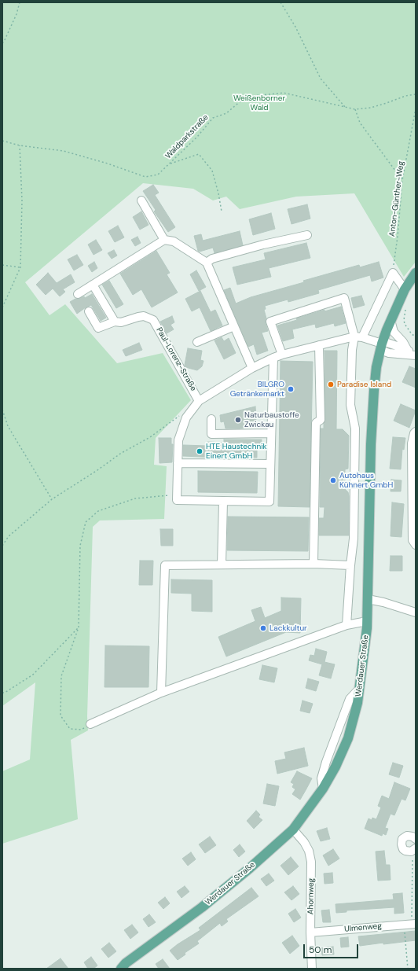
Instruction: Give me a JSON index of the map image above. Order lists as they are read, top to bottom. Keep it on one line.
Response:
{"streets":{"main road":["Werdauer Straße"],"street":["Paul-Lorenz-Straße","Ahornweg","Ulmenweg"],"path":["Waldparkstraße","Anton-Günther-Weg"]},"crossings":[["Paul-Lorenz-Straße","Werdauer Straße"],["Werdauer Straße","Ahornweg"],["Ahornweg","Ulmenweg"]],"parks":["Weißenborner Wald"],"places":["Paradise Island","BILGRO Getränkemarkt","Naturbaustoffe Zwickau","HTE Haustechnik Einert GmbH","Autohaus Kühnert GmbH","Lackkultur"],"scale_bar":"50 m"}
